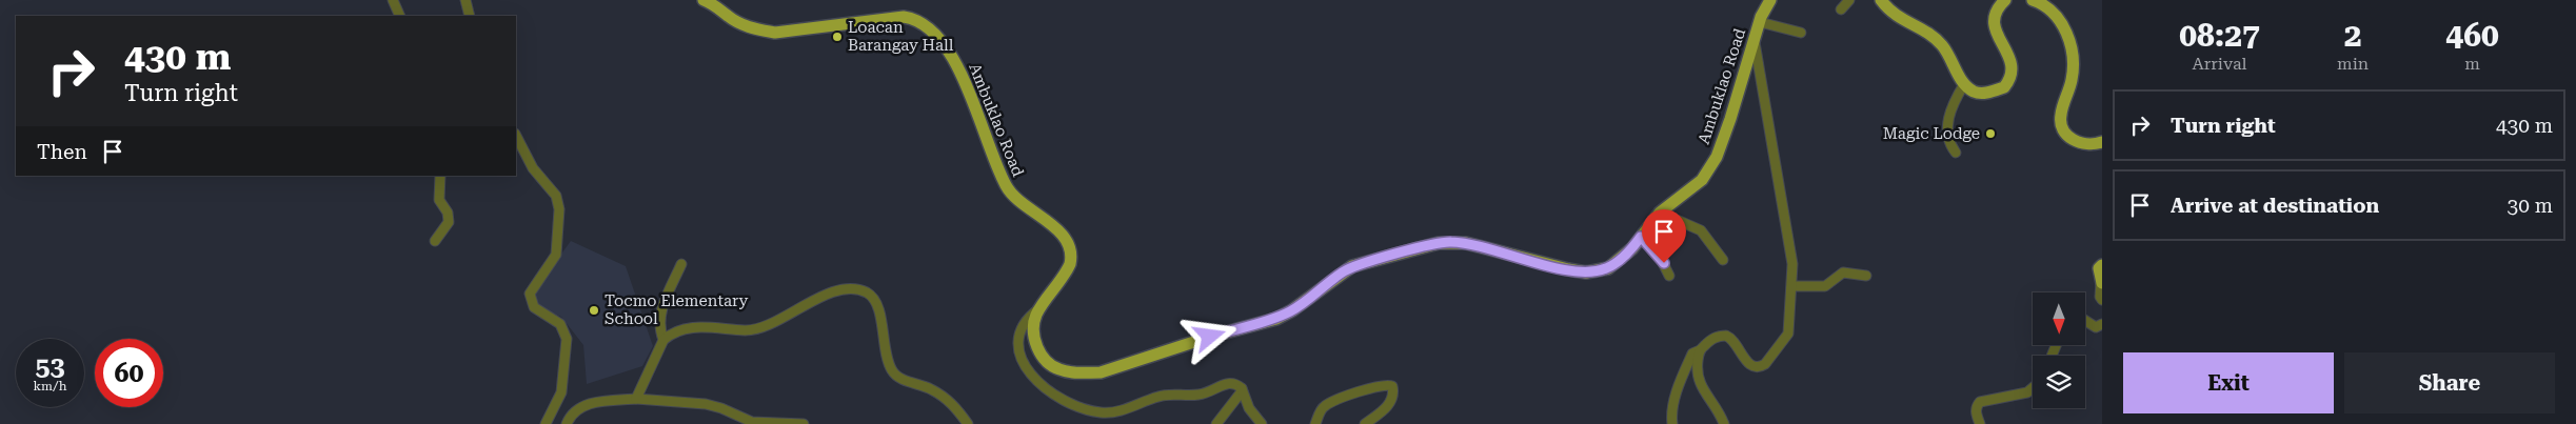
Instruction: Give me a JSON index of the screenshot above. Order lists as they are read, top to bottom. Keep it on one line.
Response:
{"streets":{"main road":["Ambuklao Road"]},"places":["Loacan Barangay Hall","Magic Lodge","Tocmo Elementary School"],"north":"bottom","page":{"eta":["08:27","Arrival","2","min","460","m"],"turn":["430 m","Turn right"],"list":[{"name":"Turn right","value":"430 m"},{"name":"Arrive at destination","value":"30 m"}],"then":"Then","speed":"53 km/h","limit":"60","buttons":["Exit","Share"]}}
